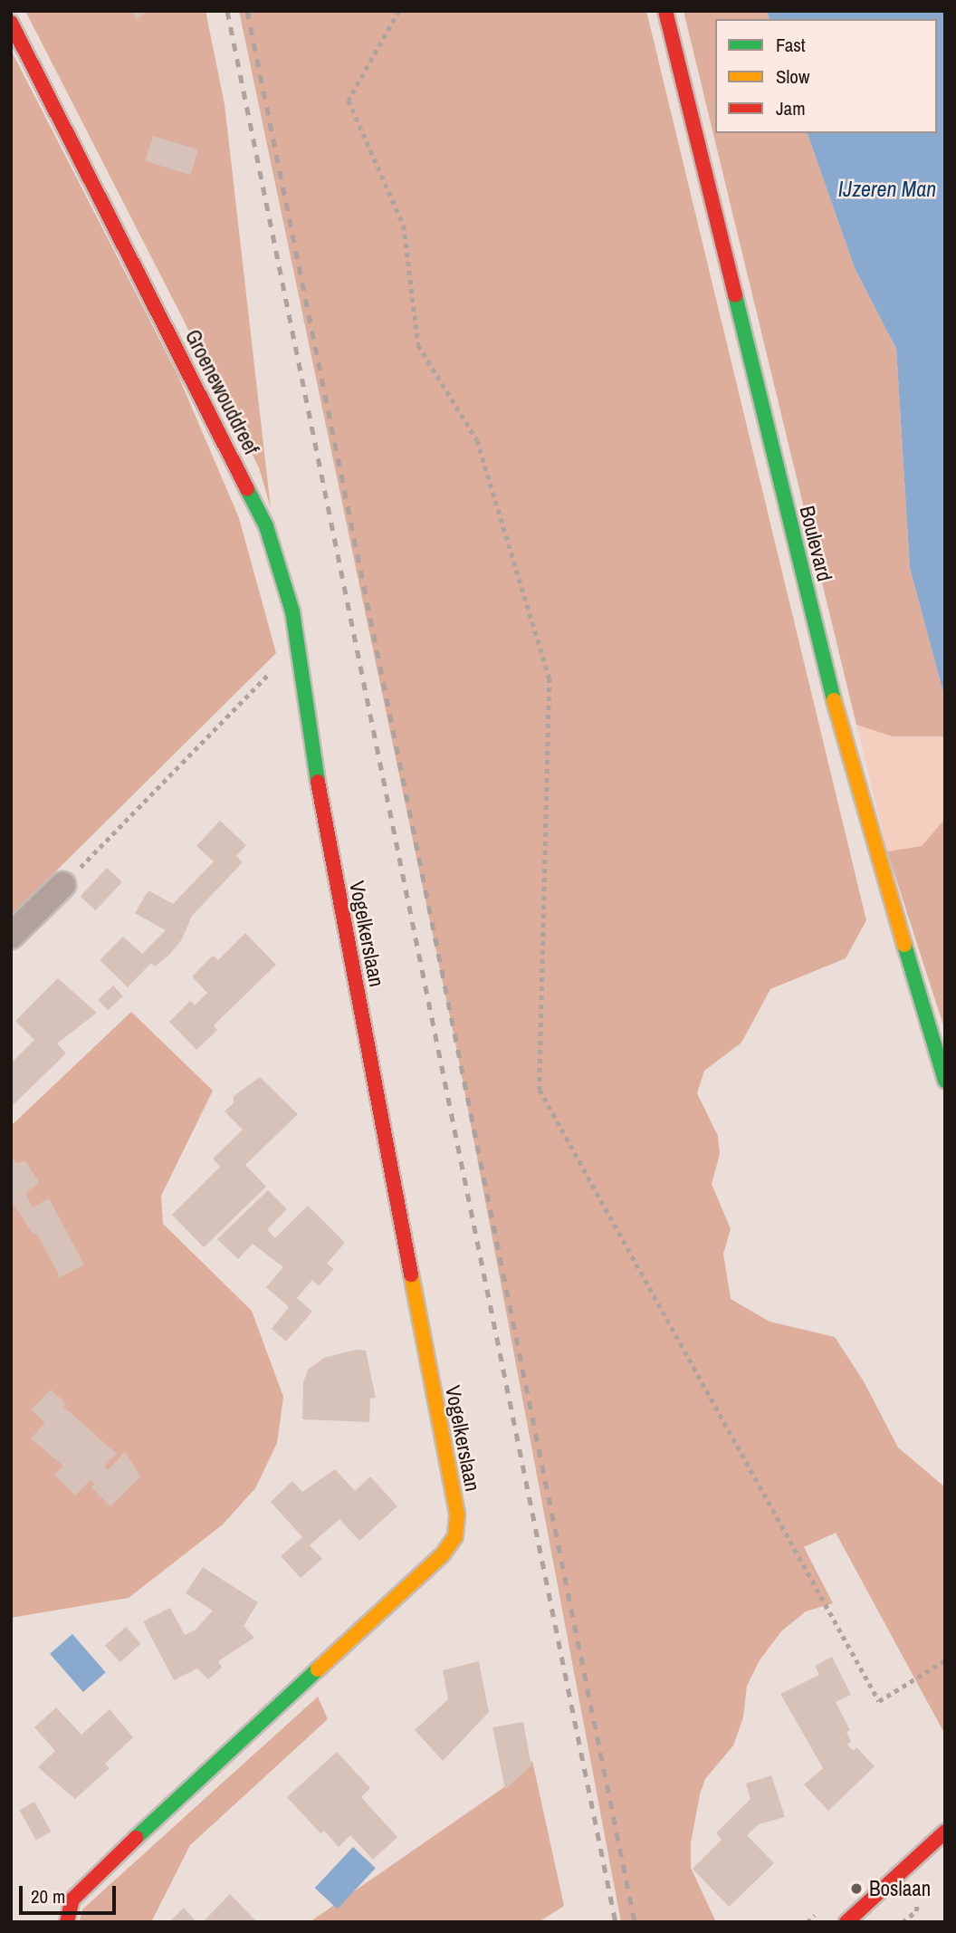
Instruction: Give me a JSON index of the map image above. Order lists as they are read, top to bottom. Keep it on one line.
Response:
{"streets":{"street":["Groenewouddreef","Boulevard","Vogelkerslaan"]},"crossings":[["Groenewouddreef","Vogelkerslaan"]],"water":["IJzeren Man"],"places":["Boslaan"],"legend":["Fast","Slow","Jam"],"scale_bar":"20 m"}
